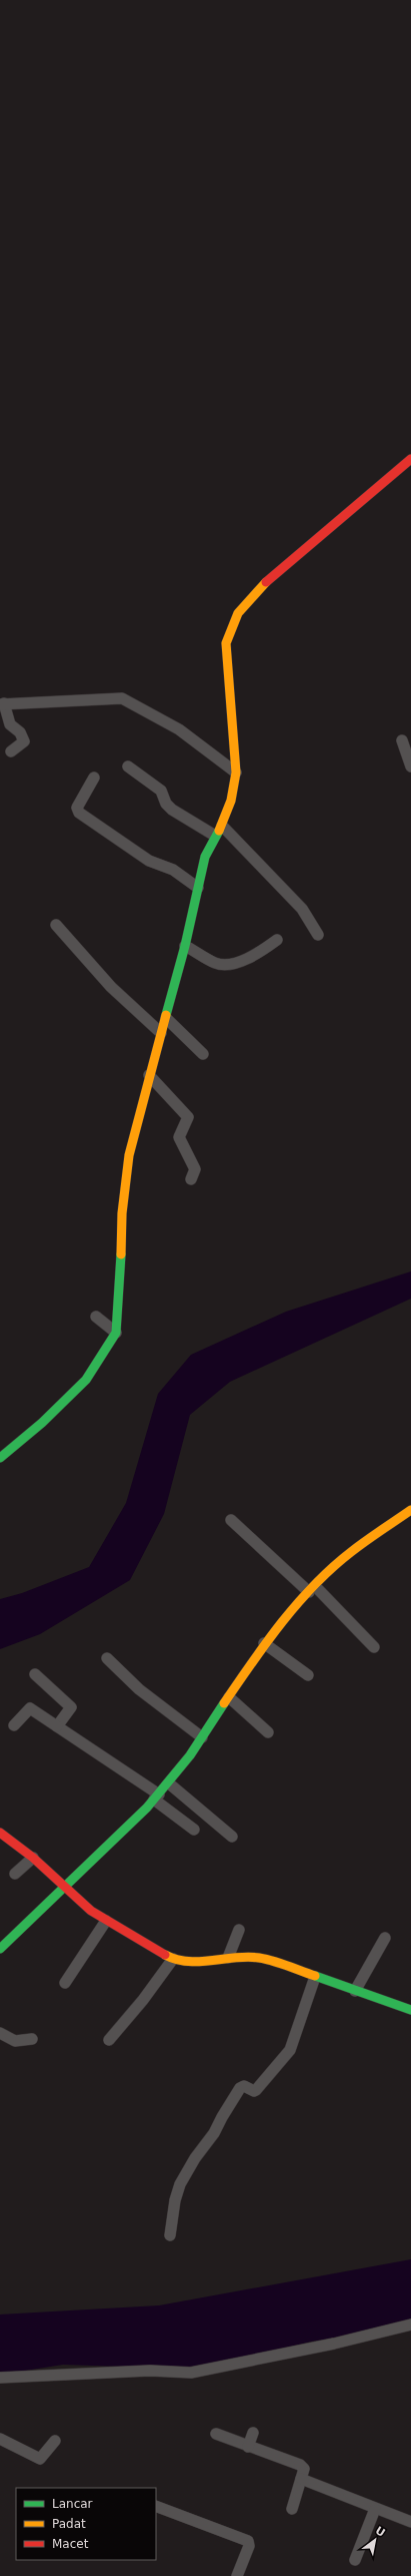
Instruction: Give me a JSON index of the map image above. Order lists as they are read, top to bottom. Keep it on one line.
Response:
{"legend":["Lancar","Padat","Macet"],"north":"top right"}
